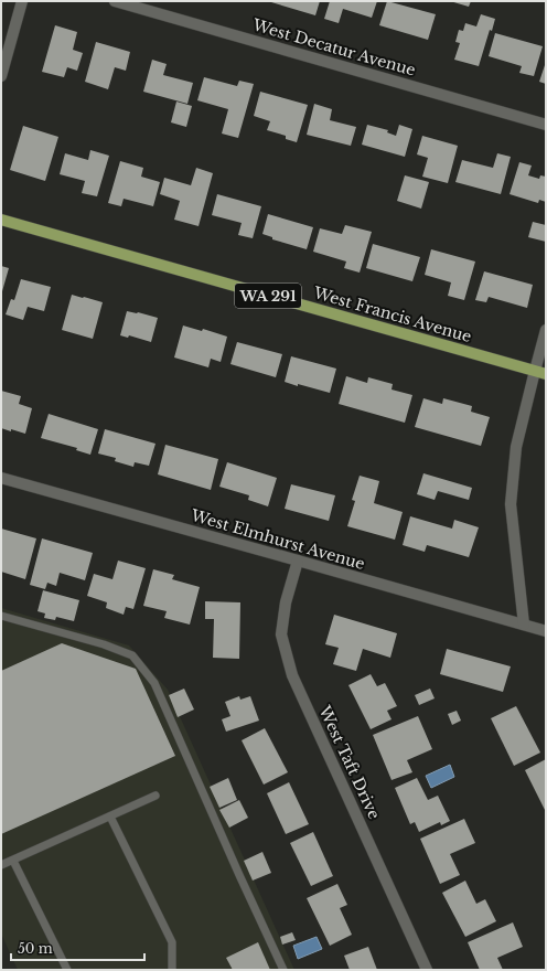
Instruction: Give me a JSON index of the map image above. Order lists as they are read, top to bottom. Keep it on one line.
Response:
{"streets":{"main road":["WA 291","West Francis Avenue"],"street":["West Decatur Avenue","West Elmhurst Avenue","West Taft Drive"]},"crossings":[["West Elmhurst Avenue","West Taft Drive"]],"scale_bar":"50 m"}
